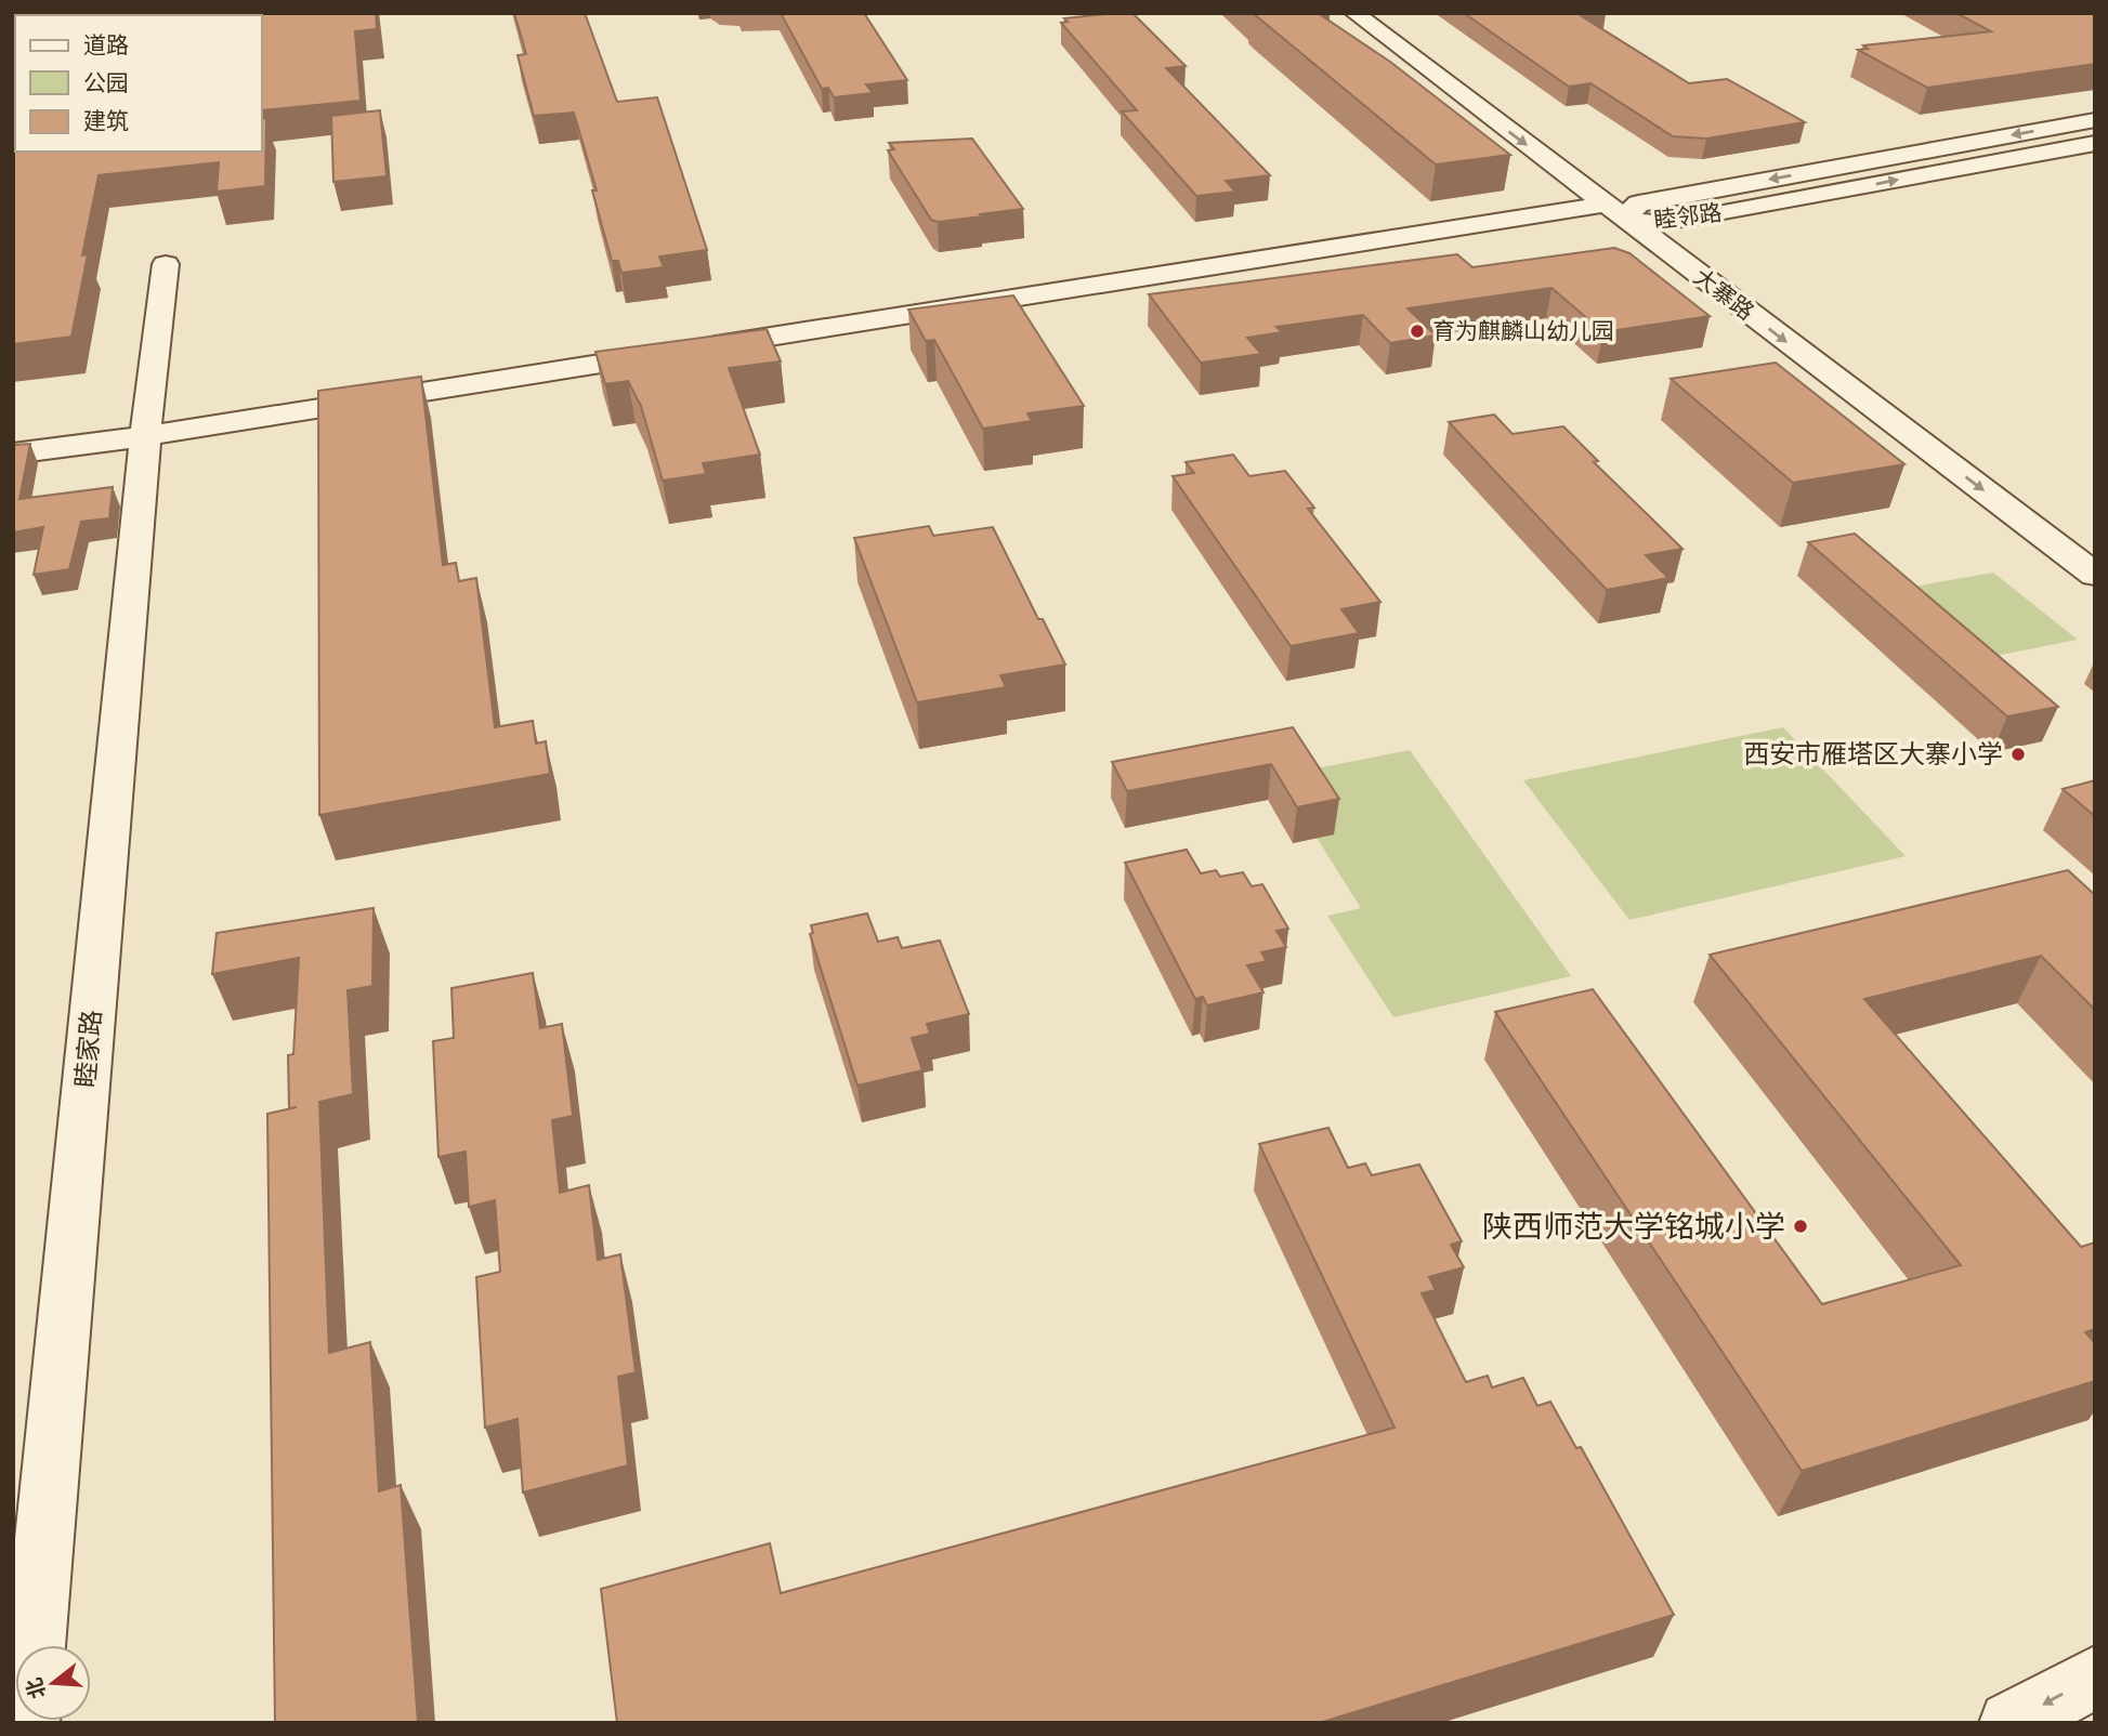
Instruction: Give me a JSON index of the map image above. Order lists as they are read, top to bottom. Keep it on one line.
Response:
{"streets":{"street":["睦邻路","大寨路","睦家路"]},"crossings":[["睦邻路","大寨路"],["睦邻路","睦家路"]],"places":["育为麒麟山幼儿园","西安市雁塔区大寨小学","陕西师范大学铭城小学"],"legend":["道路","公园","建筑"],"north":"left"}
